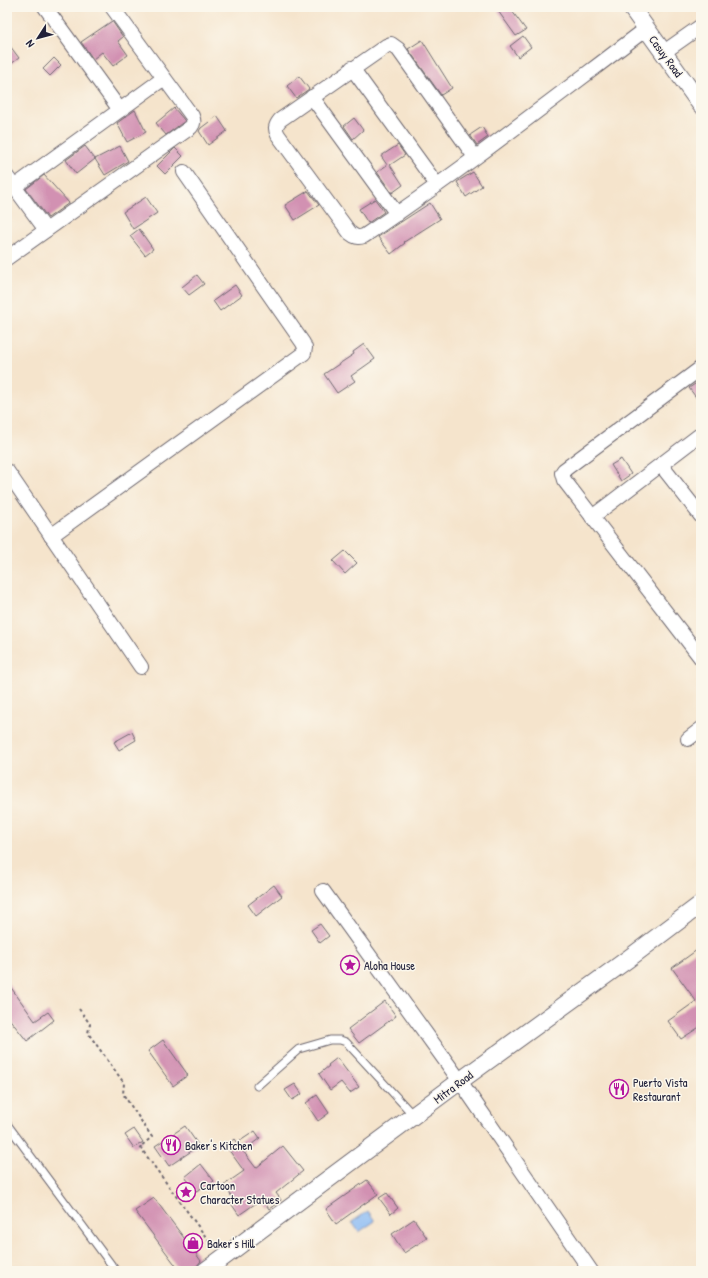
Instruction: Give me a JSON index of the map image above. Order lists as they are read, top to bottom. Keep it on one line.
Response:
{"streets":{"street":["Casuy Road","Mitra Road"]},"places":{"place":["Aloha House","Cartoon Character Statues"],"restaurant":["Puerto Vista Restaurant","Baker's Kitchen"],"shop":["Baker's Hill"]},"north":"bottom left"}
